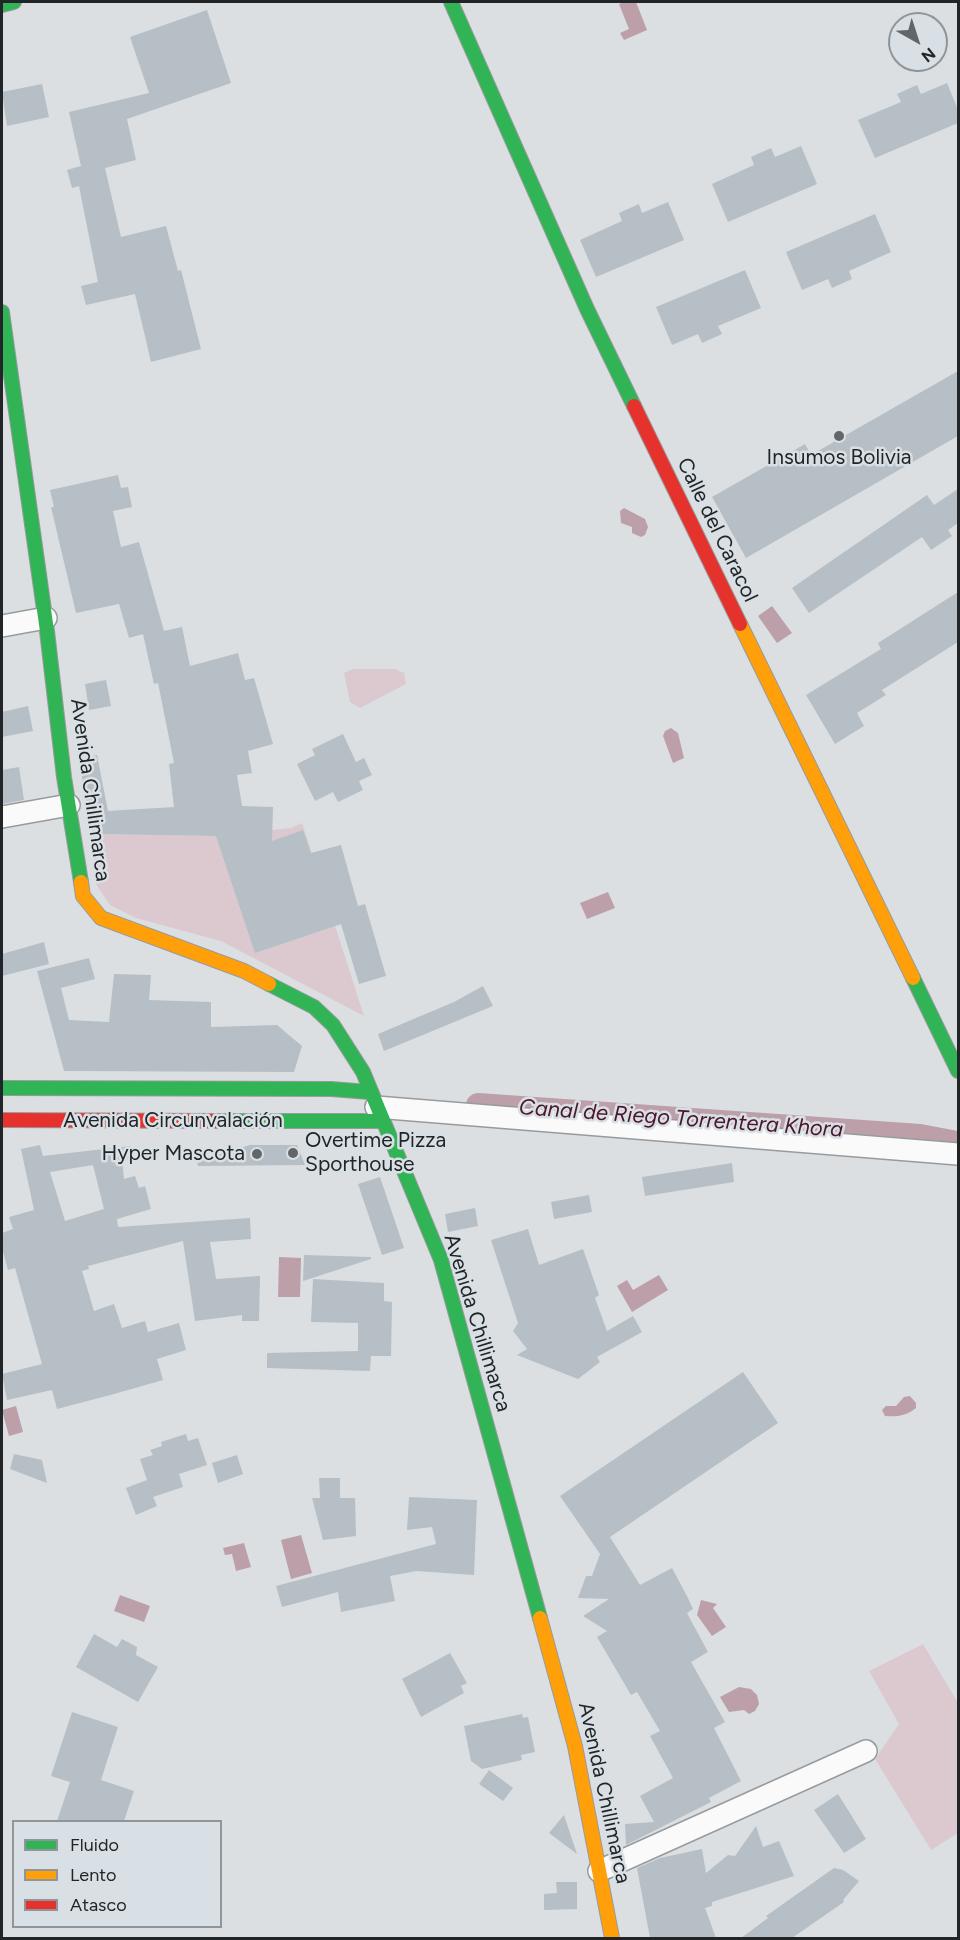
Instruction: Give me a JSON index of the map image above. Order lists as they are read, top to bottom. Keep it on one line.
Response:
{"streets":{"street":["Calle del Caracol","Avenida Chillimarca","Avenida Circunvalación"]},"crossings":[["Avenida Chillimarca","Avenida Circunvalación"]],"water":["Canal de Riego Torrentera Khora"],"places":["Insumos Bolivia","Overtime Pizza Sporthouse","Hyper Mascota"],"legend":["Fluido","Lento","Atasco"],"north":"bottom right"}
